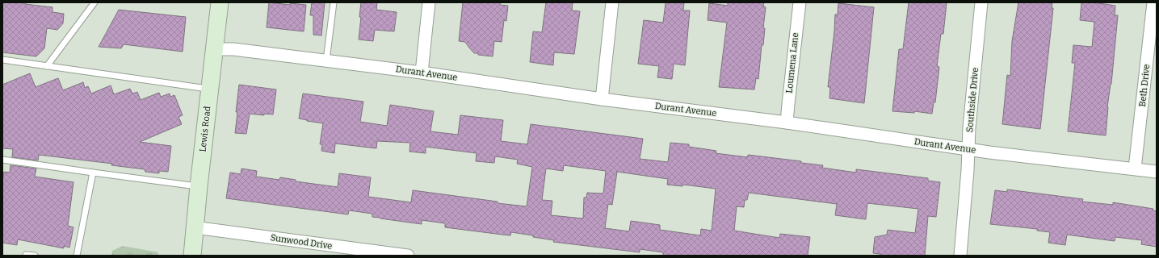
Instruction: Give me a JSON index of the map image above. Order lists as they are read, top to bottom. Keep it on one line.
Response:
{"streets":{"street":["Loumena Lane","Durant Avenue","Beth Drive","Southside Drive","Lewis Road","Sunwood Drive"]},"crossings":[["Loumena Lane","Durant Avenue"],["Durant Avenue","Beth Drive"],["Durant Avenue","Southside Drive"],["Durant Avenue","Lewis Road"],["Lewis Road","Sunwood Drive"]]}
